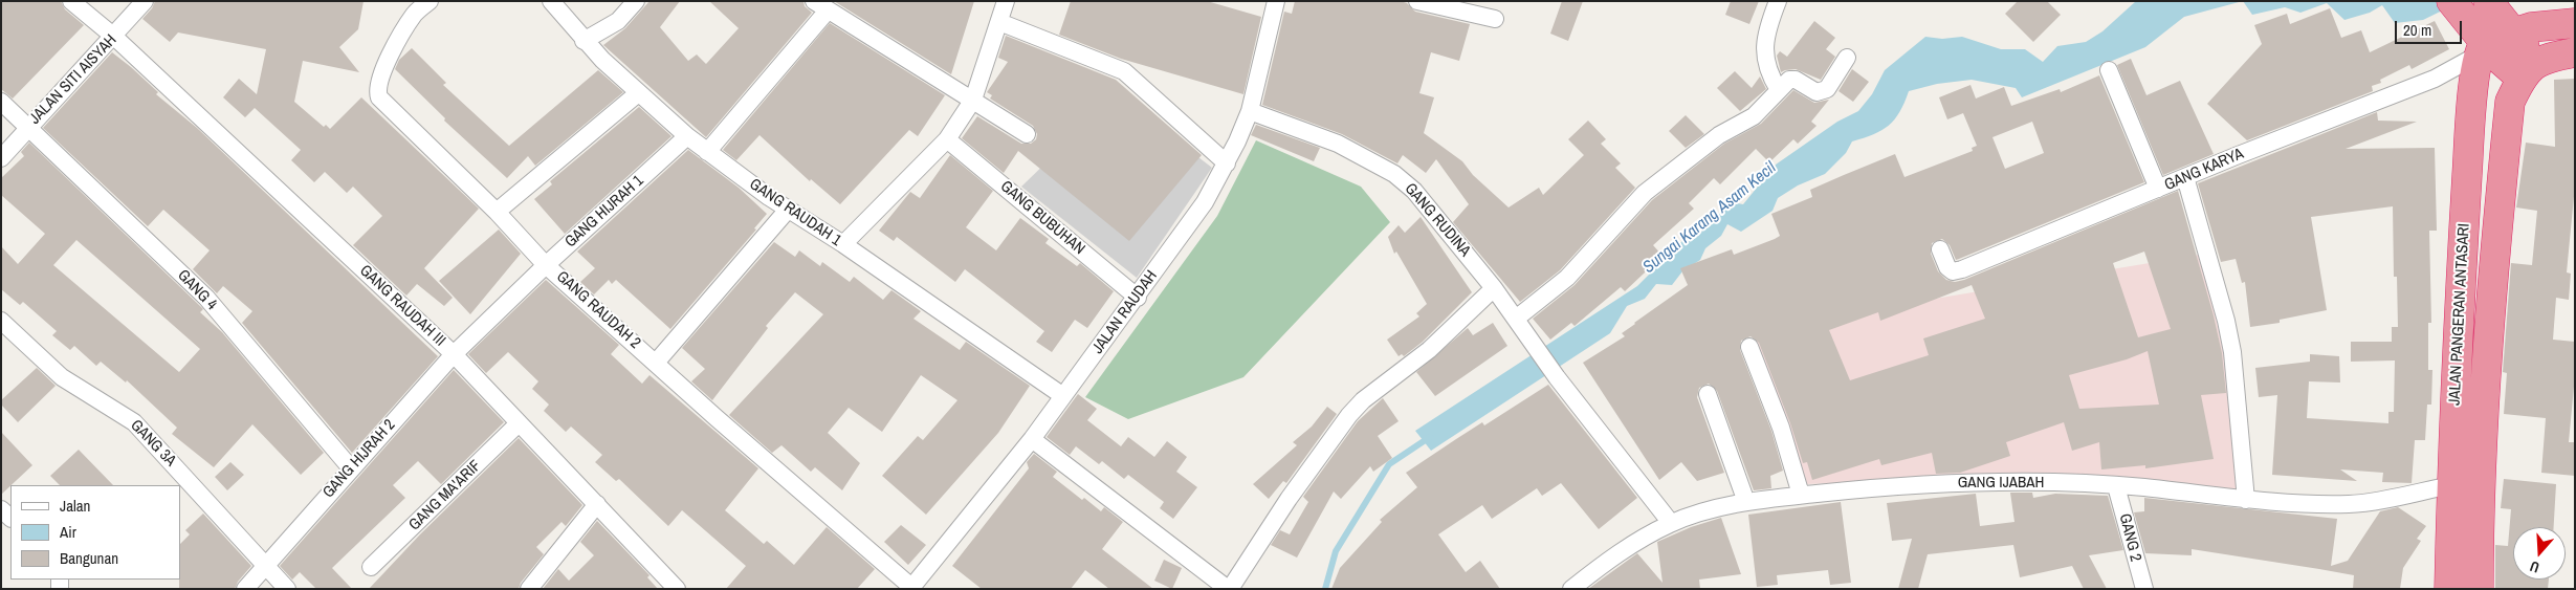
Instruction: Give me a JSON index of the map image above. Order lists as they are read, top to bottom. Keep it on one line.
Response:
{"streets":{"highway":["JALAN PANGERAN ANTASARI"],"street":["JALAN SITI AISYAH","GANG KARYA","GANG HIJRAH 1","GANG RAUDAH 1","GANG BUBUHAN","GANG RUDINA","GANG 4","GANG RAUDAH III","GANG RAUDAH 2","JALAN RAUDAH","GANG 3A","GANG HIJRAH 2","GANG IJABAH","GANG MA'ARIF","GANG 2"]},"crossings":[["JALAN SITI AISYAH","GANG 4"],["JALAN SITI AISYAH","GANG RAUDAH III"],["GANG KARYA","JALAN PANGERAN ANTASARI"],["GANG HIJRAH 1","GANG RAUDAH 1"],["GANG HIJRAH 1","GANG RAUDAH III"],["GANG HIJRAH 1","GANG RAUDAH 2"],["GANG HIJRAH 1","GANG HIJRAH 2"],["GANG RAUDAH 1","JALAN RAUDAH"],["GANG BUBUHAN","JALAN RAUDAH"],["GANG RUDINA","JALAN RAUDAH"],["GANG RUDINA","GANG IJABAH"],["GANG 4","GANG HIJRAH 2"],["GANG RAUDAH III","GANG HIJRAH 2"],["GANG RAUDAH III","GANG MA'ARIF"],["GANG RAUDAH 2","JALAN RAUDAH"],["JALAN PANGERAN ANTASARI","GANG IJABAH"],["GANG 3A","GANG HIJRAH 2"],["GANG IJABAH","GANG 2"]],"water":["Sungai Karang Asam Kecil"],"legend":["Jalan","Air","Bangunan"],"scale_bar":"20 m","north":"bottom"}
